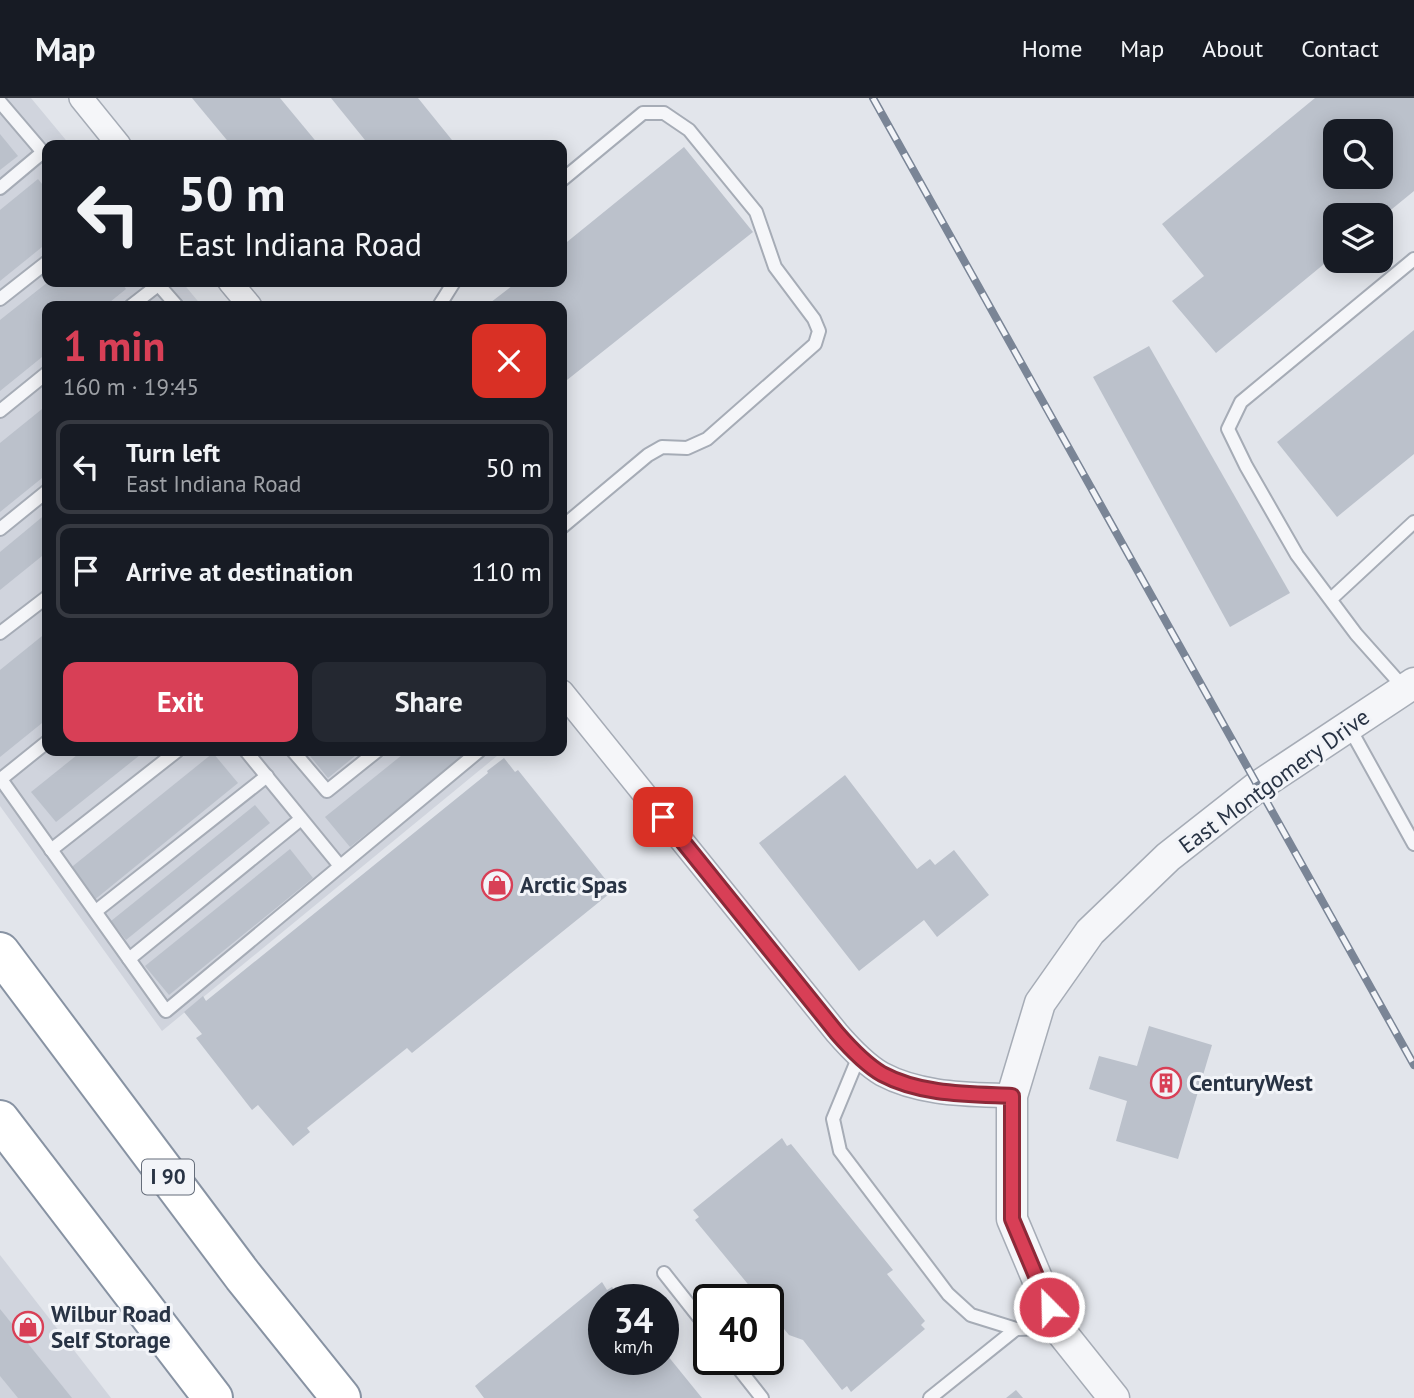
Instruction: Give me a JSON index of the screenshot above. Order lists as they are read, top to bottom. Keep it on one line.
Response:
{"streets":{"highway":["I 90"],"street":["East Montgomery Drive"]},"places":{"shop":["Arctic Spas","Wilbur Road Self Storage"],"building":["CenturyWest"]},"page":{"header":"Map","nav":["Home","Map","About","Contact"],"turn":["50 m","East Indiana Road"],"heading":["1 min","160 m · 19:45"],"list":[{"name":"Turn left","note":"East Indiana Road","value":"50 m"},{"name":"Arrive at destination","value":"110 m"}],"buttons":["Exit","Share"],"speed":"34 km/h","limit":"40"}}
